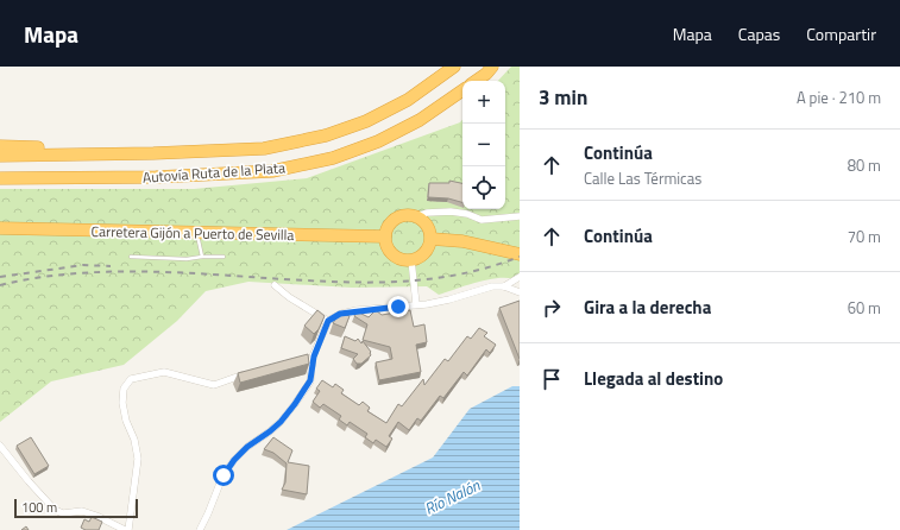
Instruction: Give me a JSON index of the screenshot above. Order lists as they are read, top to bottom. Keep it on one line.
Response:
{"streets":{"highway":["Autovía Ruta de la Plata","Carretera Gijón a Puerto de Sevilla"]},"water":["Río Nalón"],"scale_bar":"100 m","page":{"header":"Mapa","nav":["Mapa","Capas","Compartir"],"heading":["3 min","A pie · 210 m"],"map_buttons":["+","−"],"list":[["Continúa","Calle Las Térmicas","80 m"],["Continúa","70 m"],["Gira a la derecha","60 m"],"Llegada al destino"],"scale":"100 m"}}
